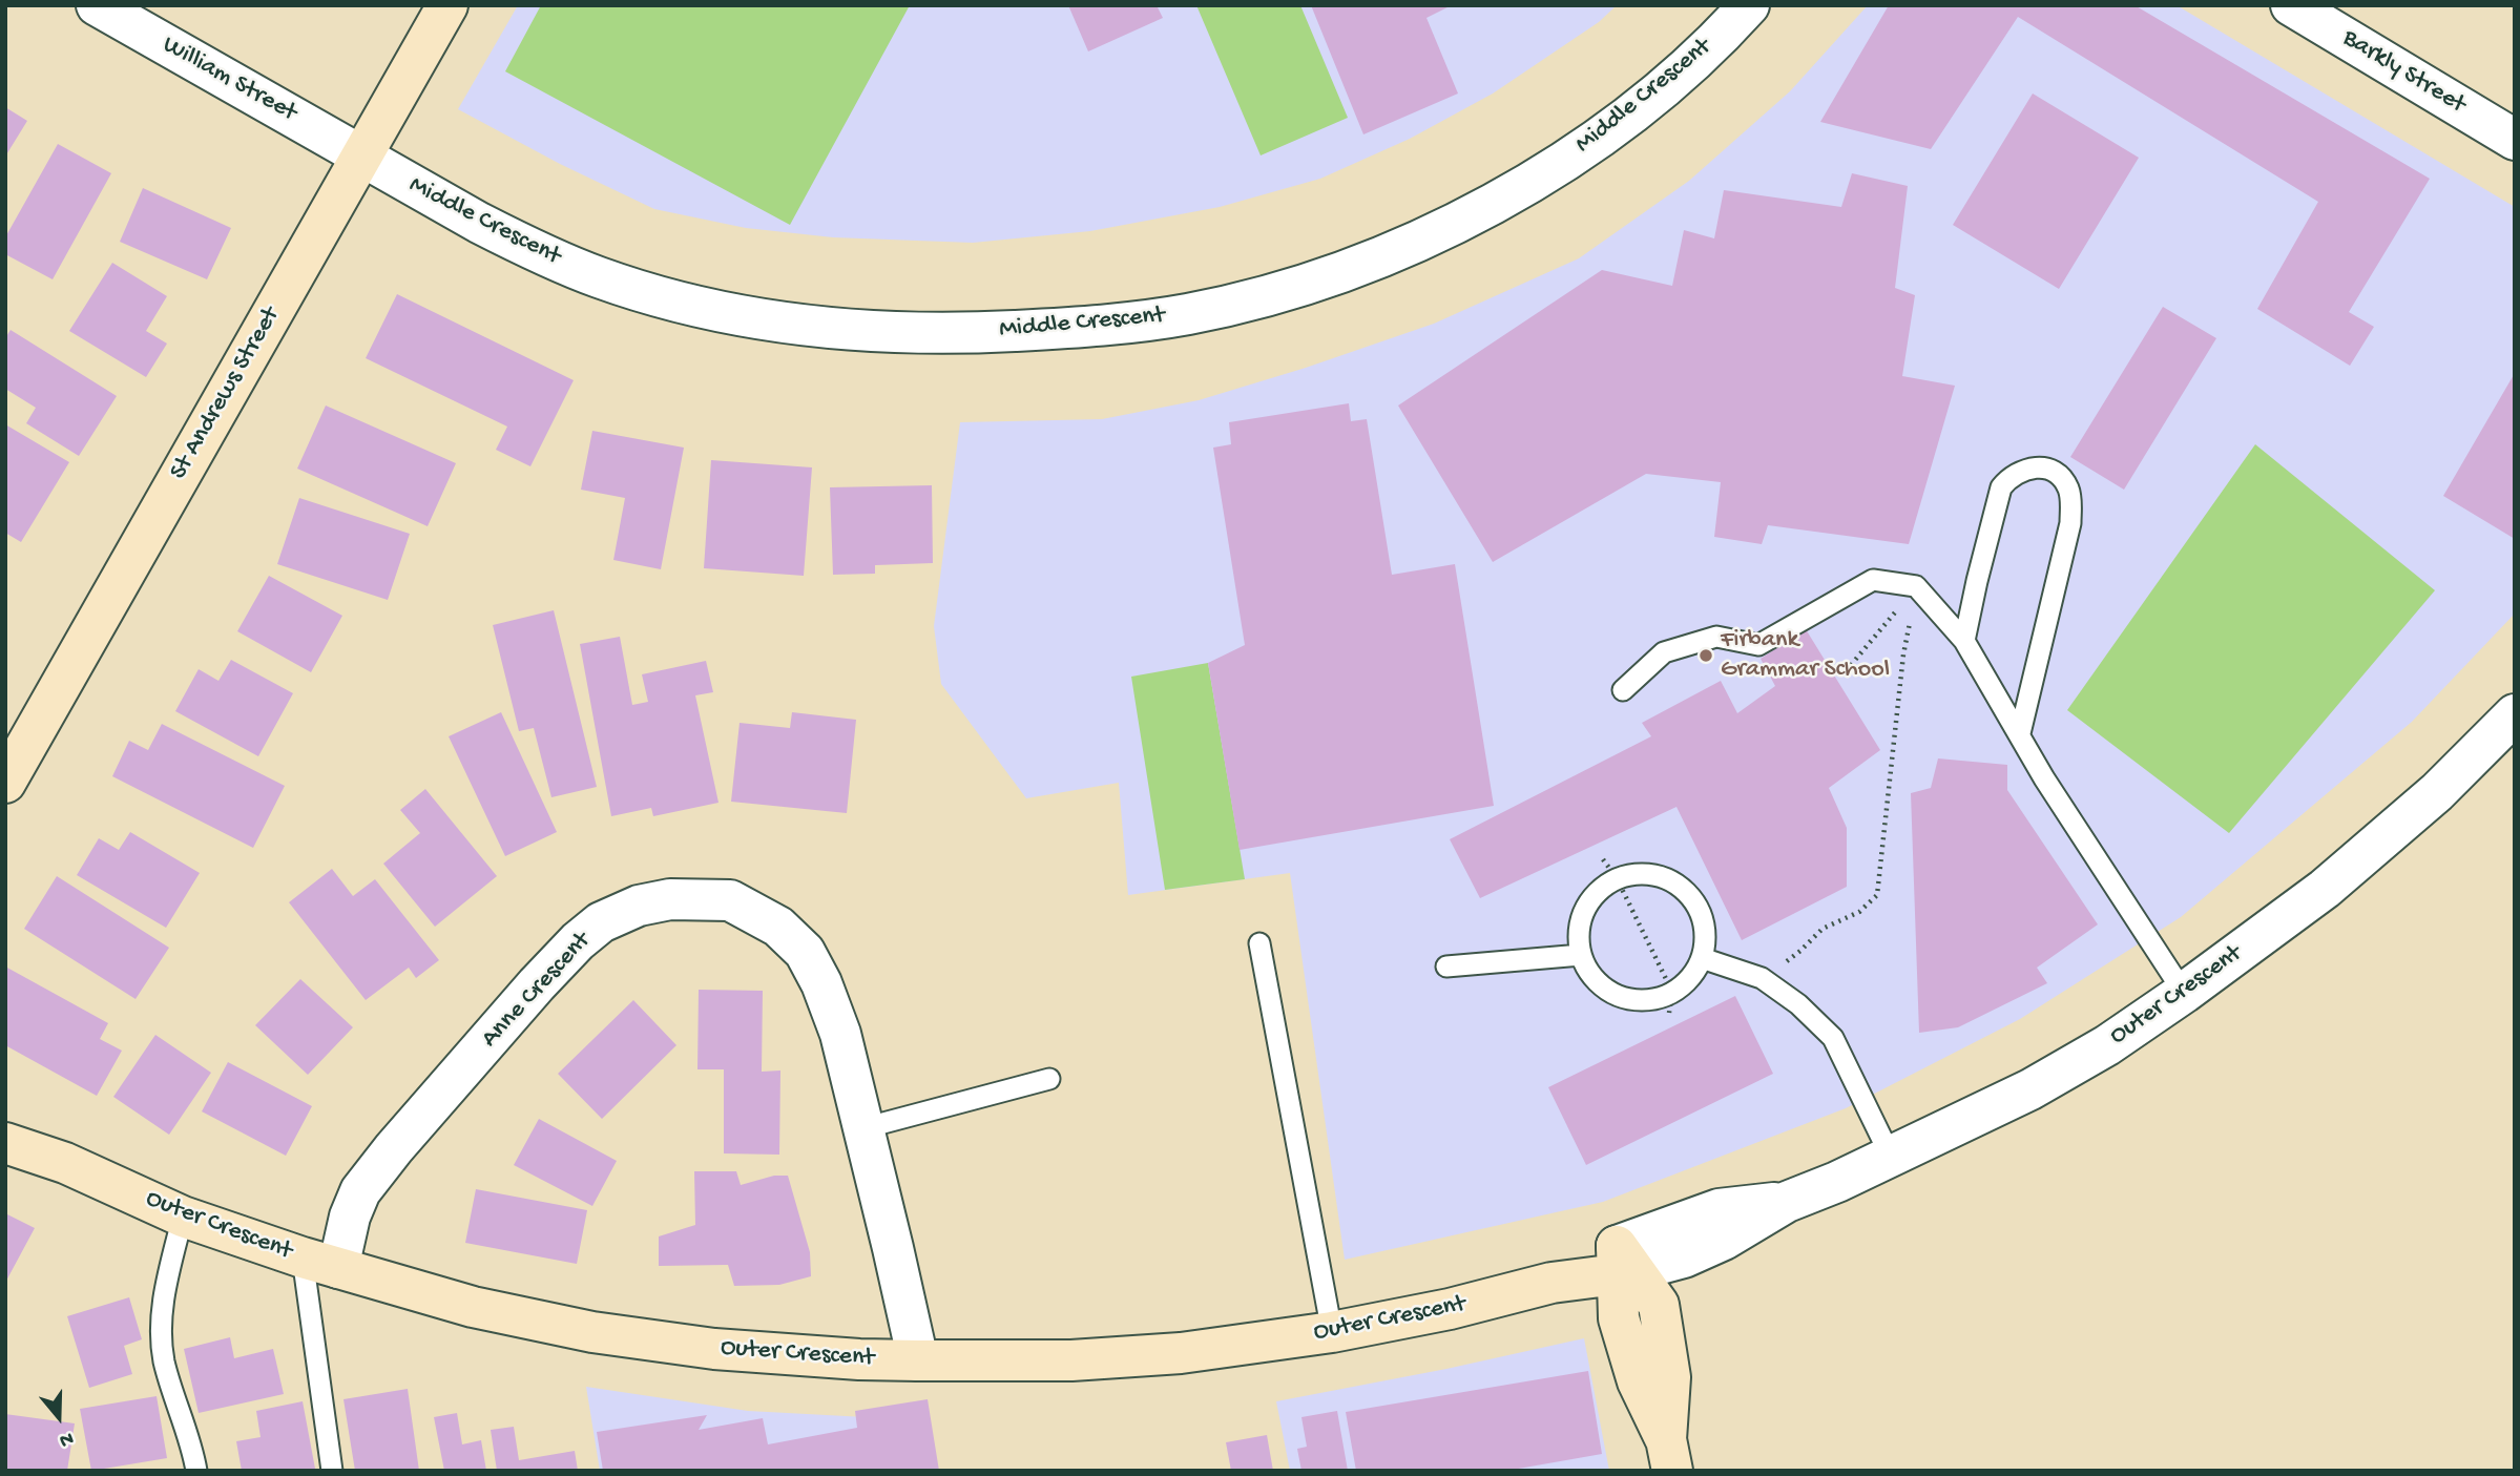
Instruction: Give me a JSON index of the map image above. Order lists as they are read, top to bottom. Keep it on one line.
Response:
{"streets":{"street":["Barkly Street","William Street","Middle Crescent","St Andrews Street","Anne Crescent","Outer Crescent"]},"crossings":[["William Street","Middle Crescent"],["William Street","St Andrews Street"],["Middle Crescent","St Andrews Street"],["Anne Crescent","Outer Crescent"]],"places":["Firbank Grammar School"],"north":"bottom"}
